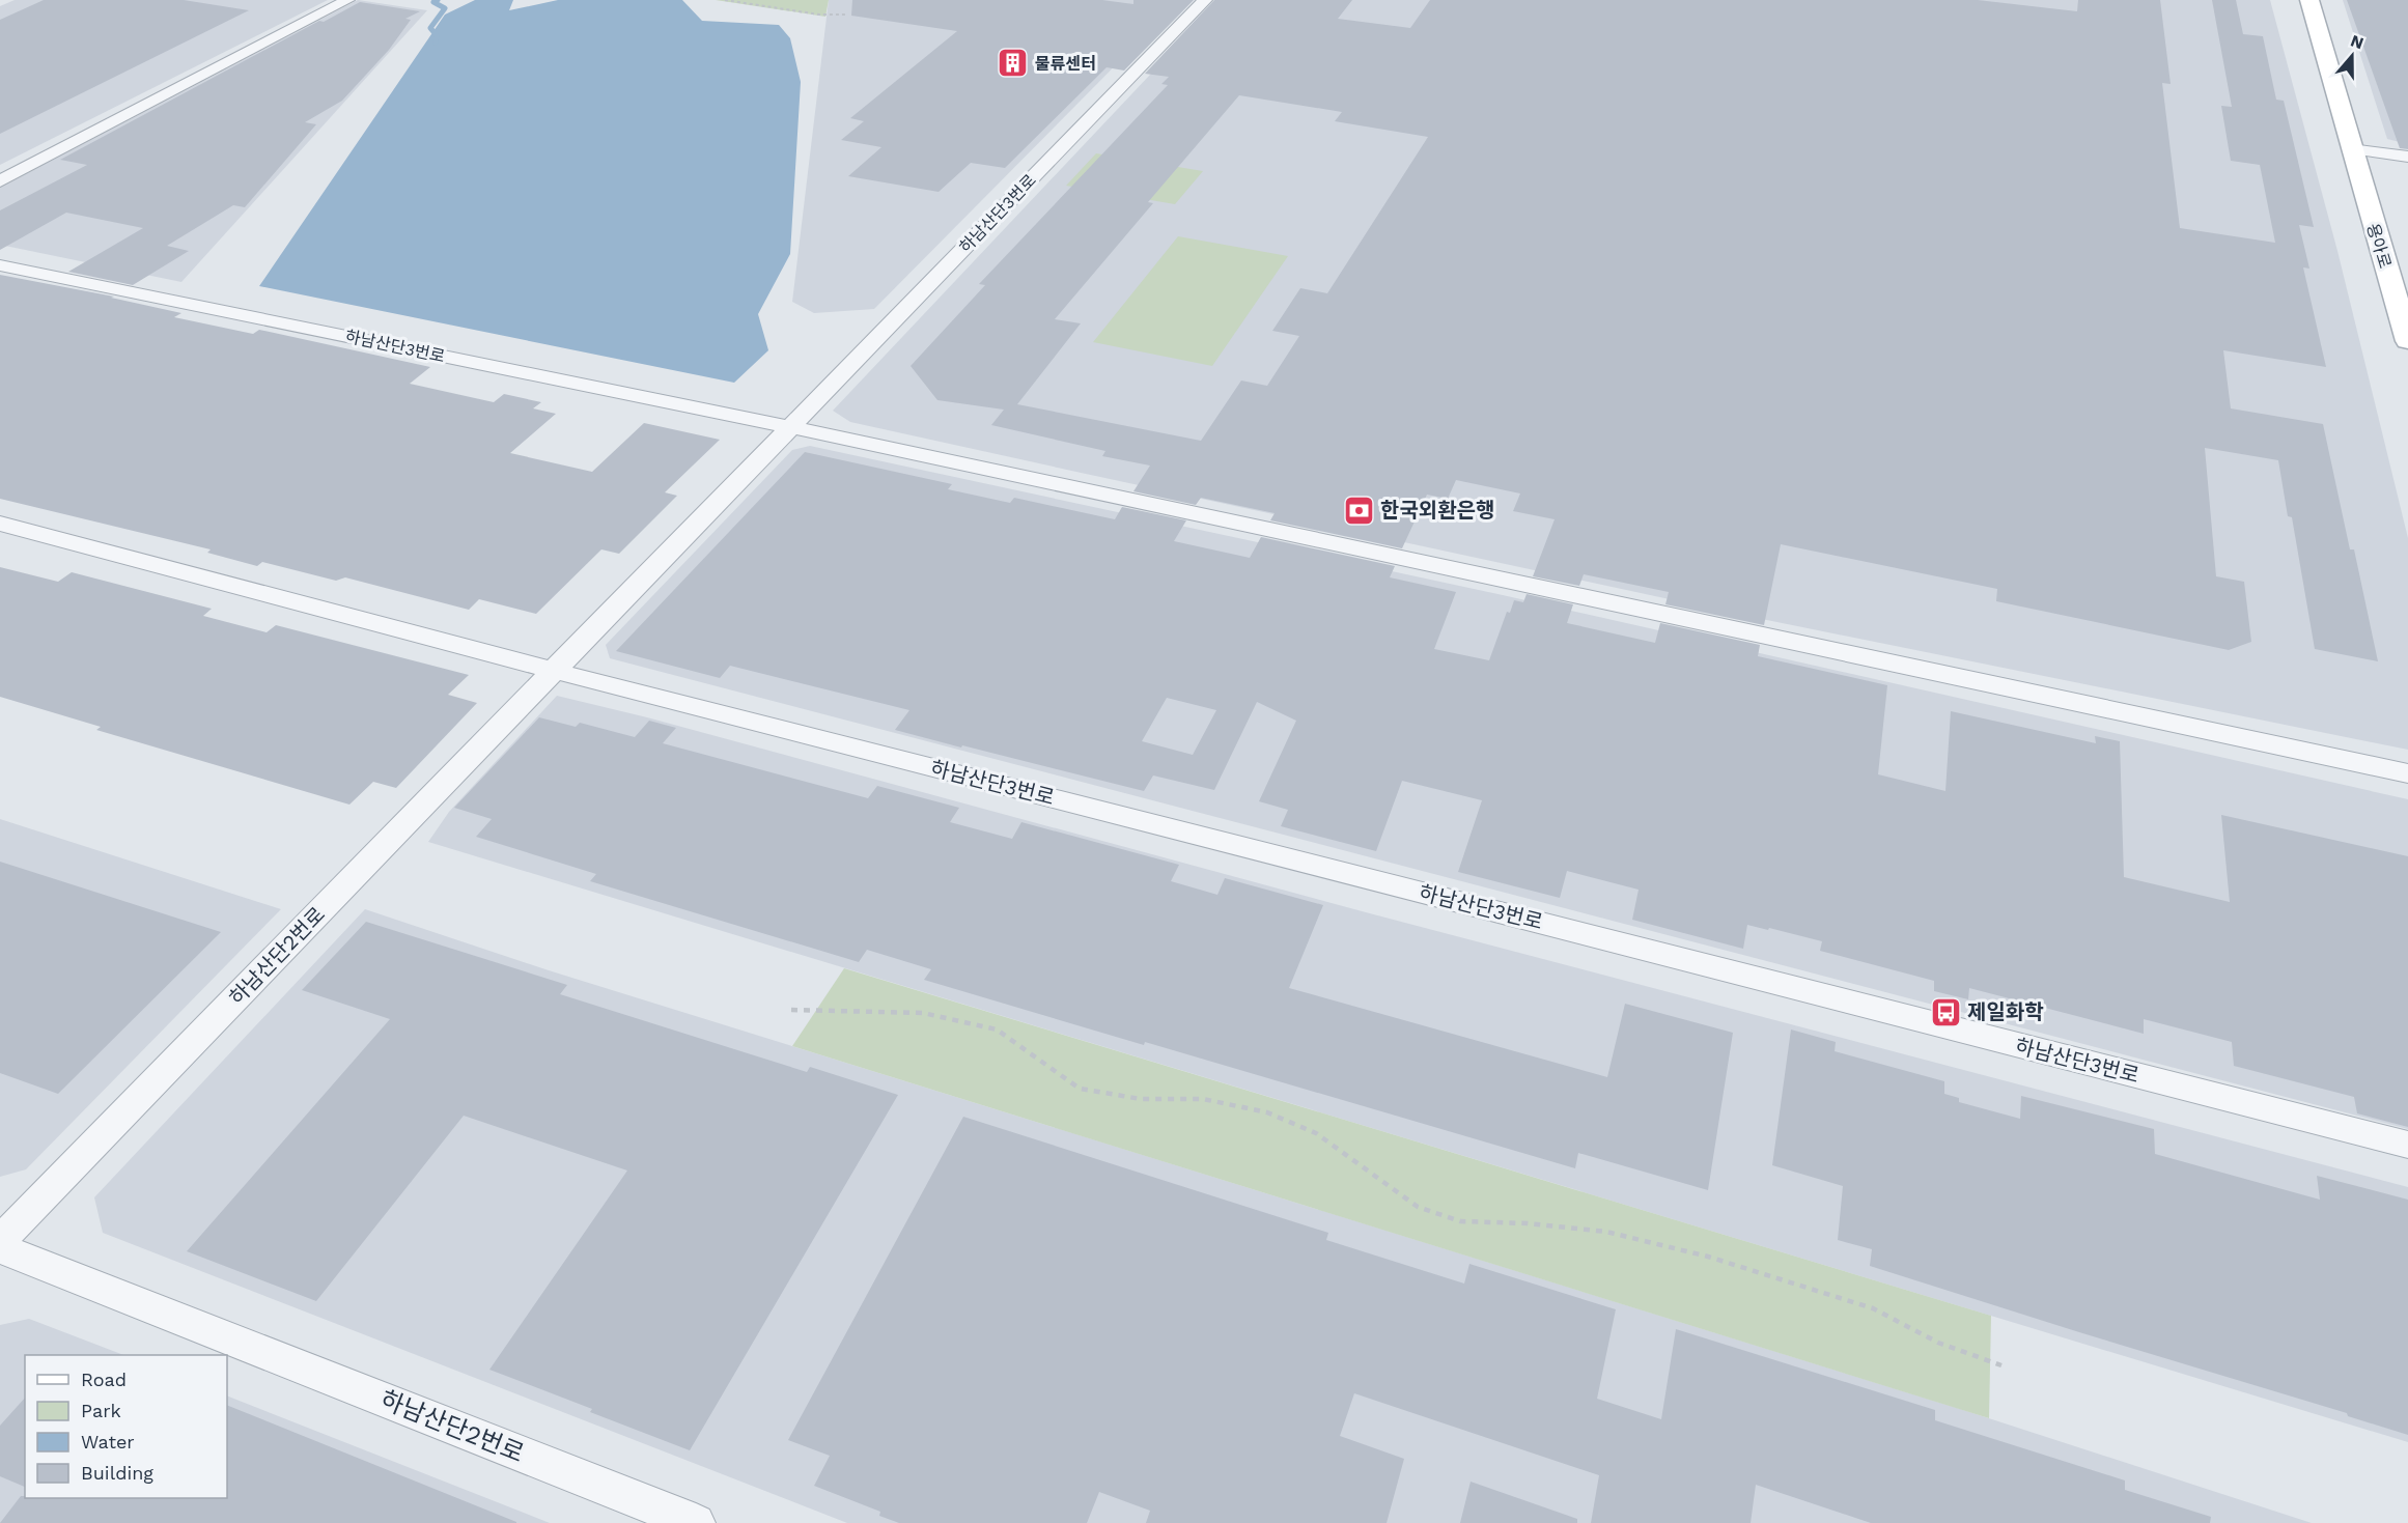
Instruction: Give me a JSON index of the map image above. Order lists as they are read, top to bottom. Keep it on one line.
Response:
{"streets":{"street":["하남산단3번로","용아로","하남산단2번로"]},"crossings":[["하남산단3번로","하남산단2번로"]],"places":{"building":["물류센터"],"bank":["한국외환은행"],"bus stop":["제일화학"]},"legend":["Road","Park","Water","Building"],"north":"top"}
